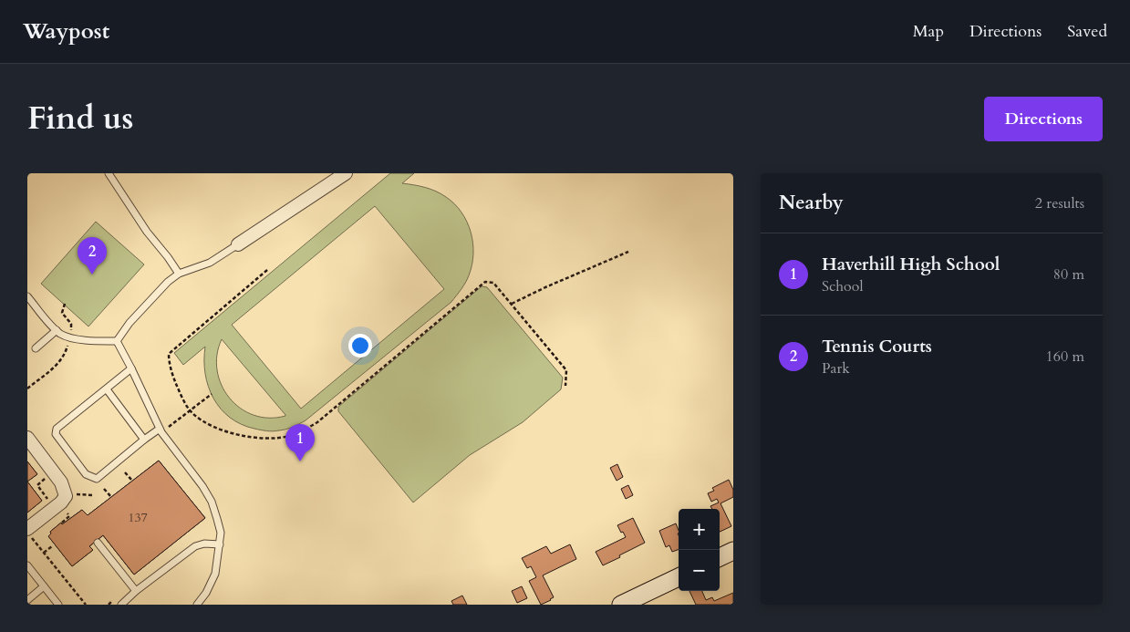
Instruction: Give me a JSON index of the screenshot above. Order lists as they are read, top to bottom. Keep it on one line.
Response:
{"house_numbers":["137"],"page":{"header":"Waypost","nav":["Map","Directions","Saved"],"title":"Find us","buttons":"Directions","heading":["Nearby","2 results"],"list":[{"mark":"1","name":"Haverhill High School","note":"School","value":"80 m"},{"mark":"2","name":"Tennis Courts","note":"Park","value":"160 m"}],"pins":["2","1"],"map_buttons":["+","−"]}}
